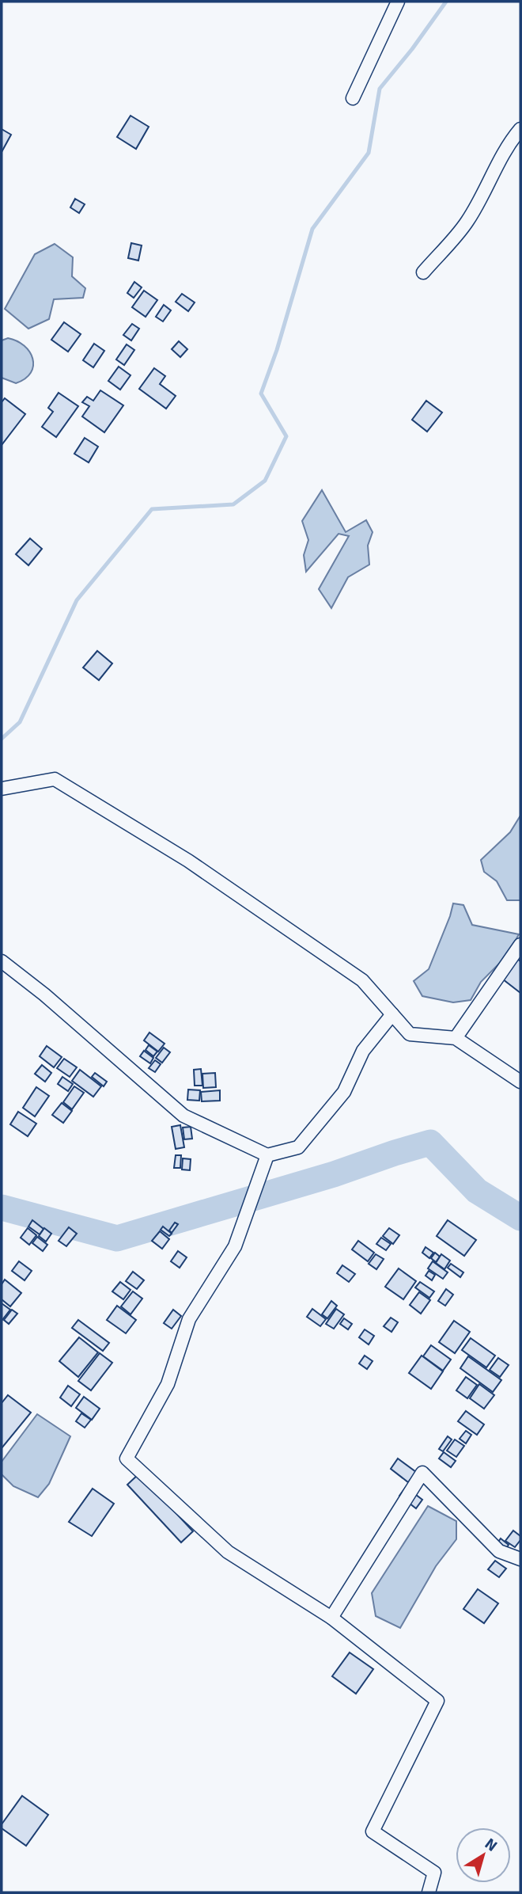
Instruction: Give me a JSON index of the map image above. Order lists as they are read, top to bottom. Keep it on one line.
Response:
{"north":"top right"}
